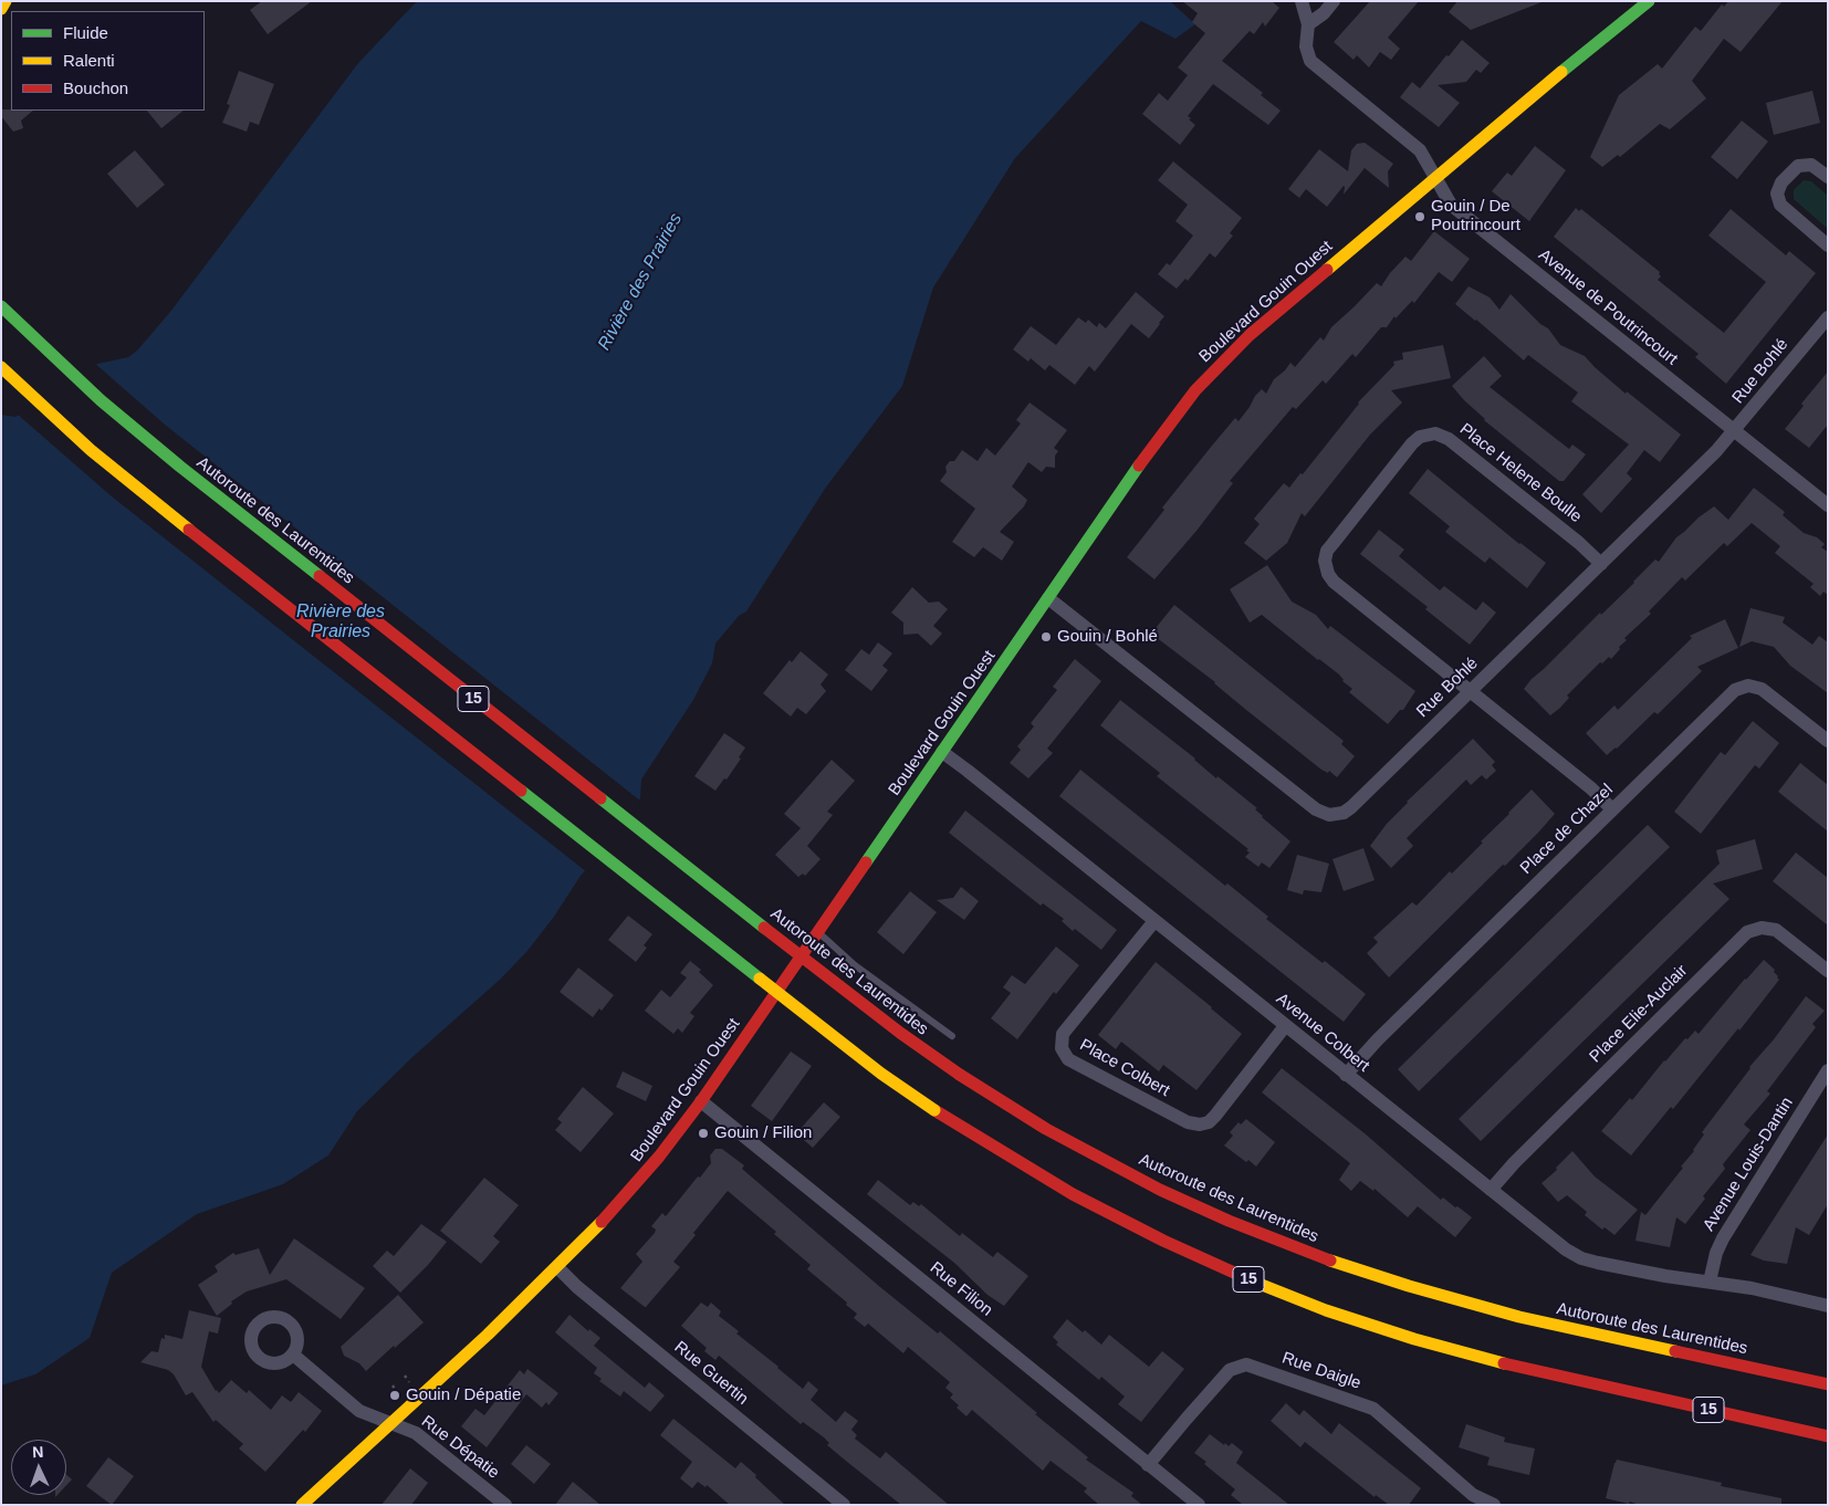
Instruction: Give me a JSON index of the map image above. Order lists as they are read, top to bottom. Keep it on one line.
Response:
{"streets":{"main road":["Boulevard Gouin Ouest","Autoroute des Laurentides","15"],"street":["Avenue de Poutrincourt","Rue Bohlé","Place Helene Boulle","Place de Chazel","Place Elie-Auclair","Avenue Colbert","Place Colbert","Avenue Louis-Dantin","Rue Filion","Rue Daigle","Rue Guertin","Rue Dépatie"]},"crossings":[["Boulevard Gouin Ouest","Avenue de Poutrincourt"],["Boulevard Gouin Ouest","Rue Bohlé"],["Boulevard Gouin Ouest","Avenue Colbert"],["Boulevard Gouin Ouest","Rue Filion"],["Boulevard Gouin Ouest","Rue Guertin"],["Boulevard Gouin Ouest","Rue Dépatie"],["Avenue de Poutrincourt","Rue Bohlé"],["Rue Bohlé","Place Helene Boulle"],["Place Helene Boulle","Place de Chazel"],["Place de Chazel","Avenue Colbert"],["Place Elie-Auclair","Avenue Colbert"],["Avenue Colbert","Place Colbert"],["Avenue Colbert","Avenue Louis-Dantin"],["Rue Filion","Rue Daigle"]],"water":["Rivière des Prairies"],"places":["Gouin / De Poutrincourt","Gouin / Bohlé","Gouin / Filion","Gouin / Dépatie"],"legend":["Fluide","Ralenti","Bouchon"],"north":"top"}
